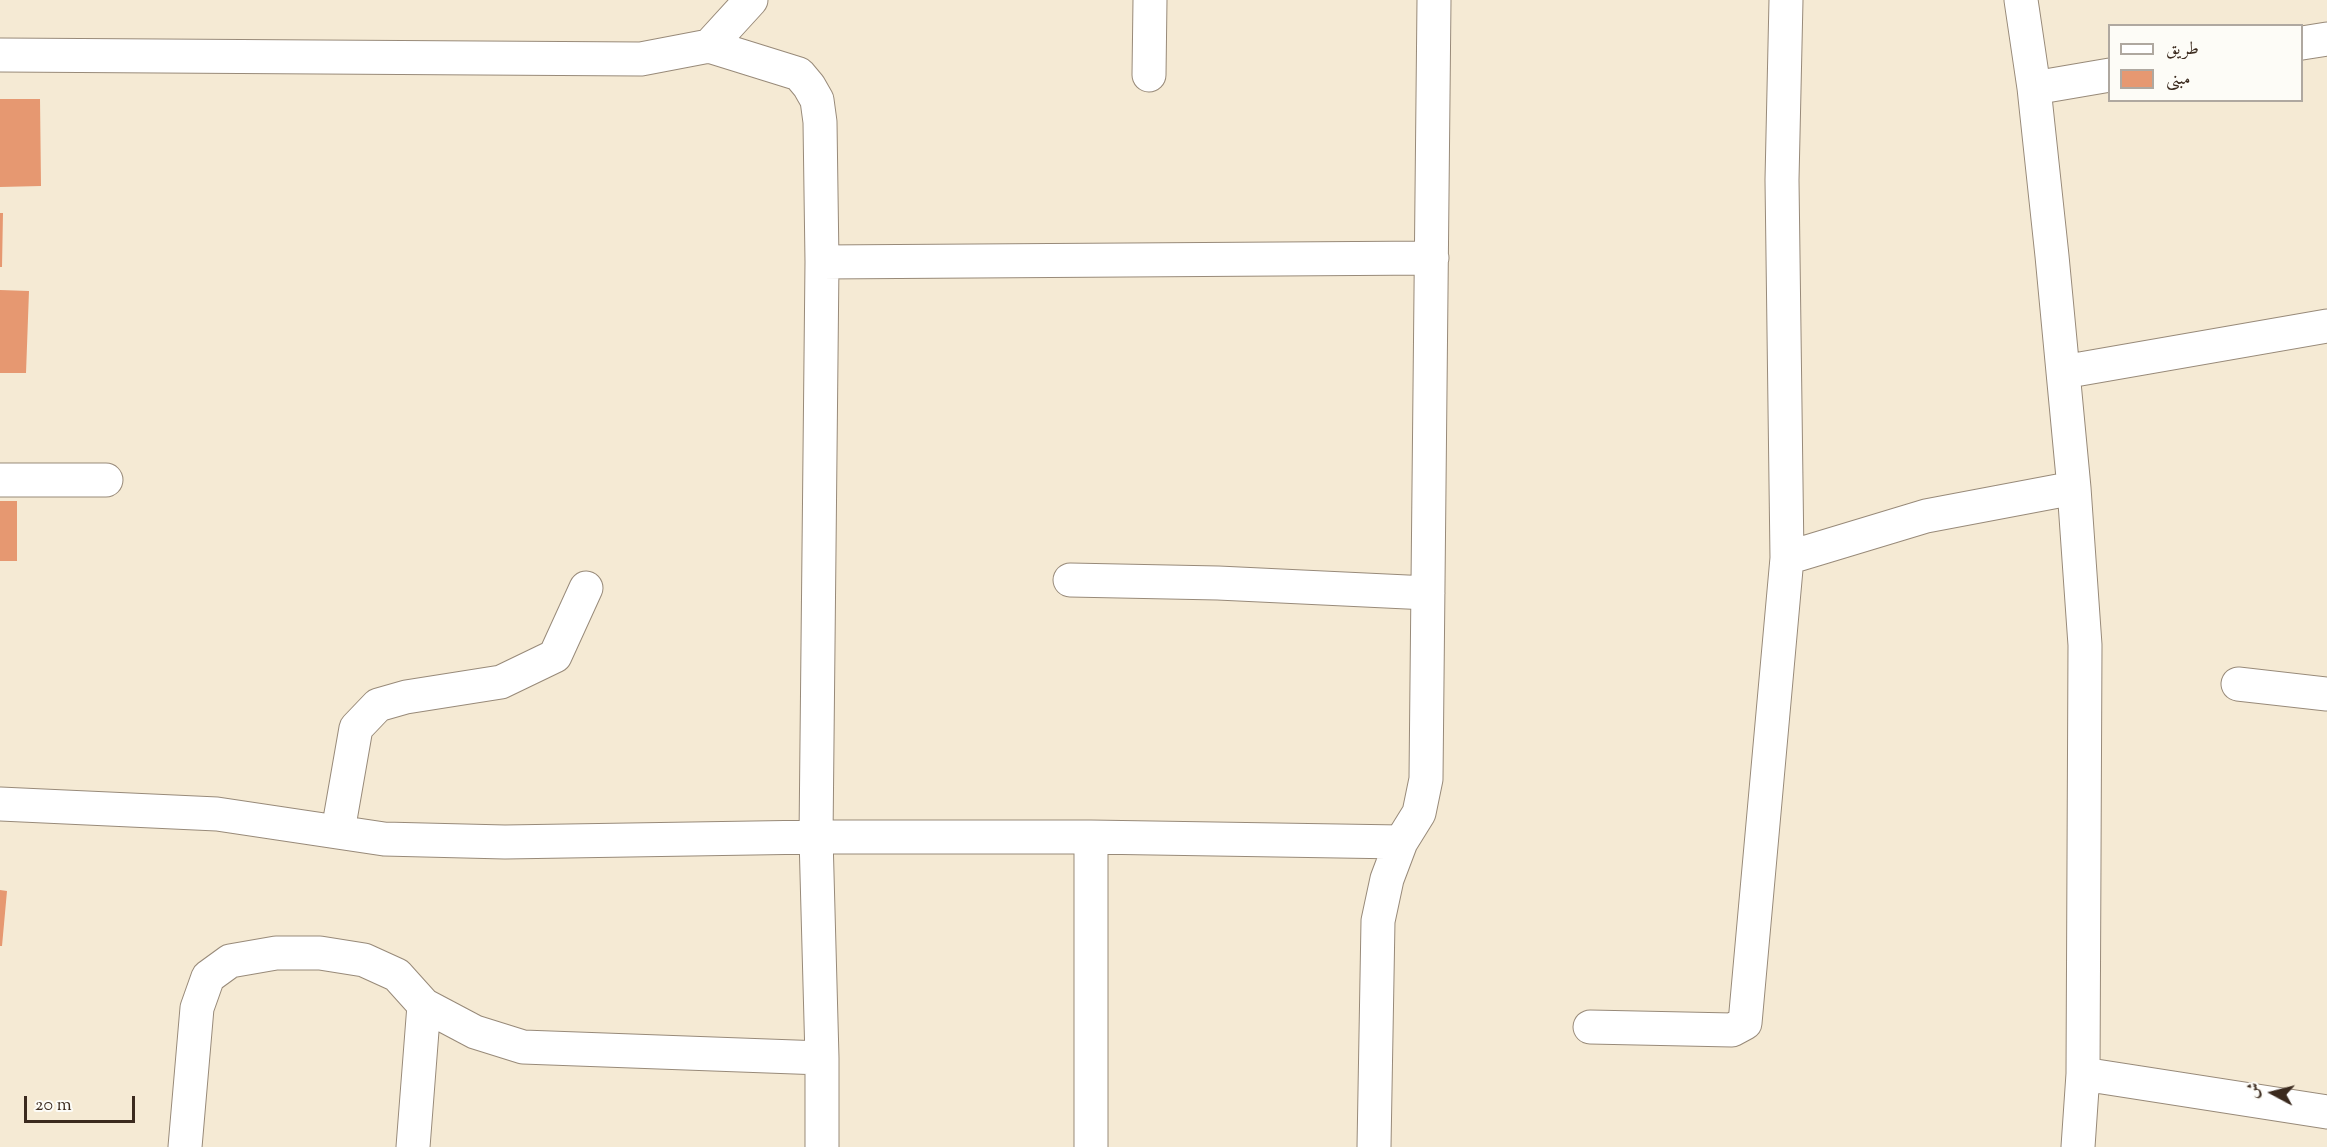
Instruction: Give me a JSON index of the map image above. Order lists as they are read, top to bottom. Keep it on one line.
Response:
{"legend":["طريق","مبنى"],"scale_bar":"20 m","north":"left"}
